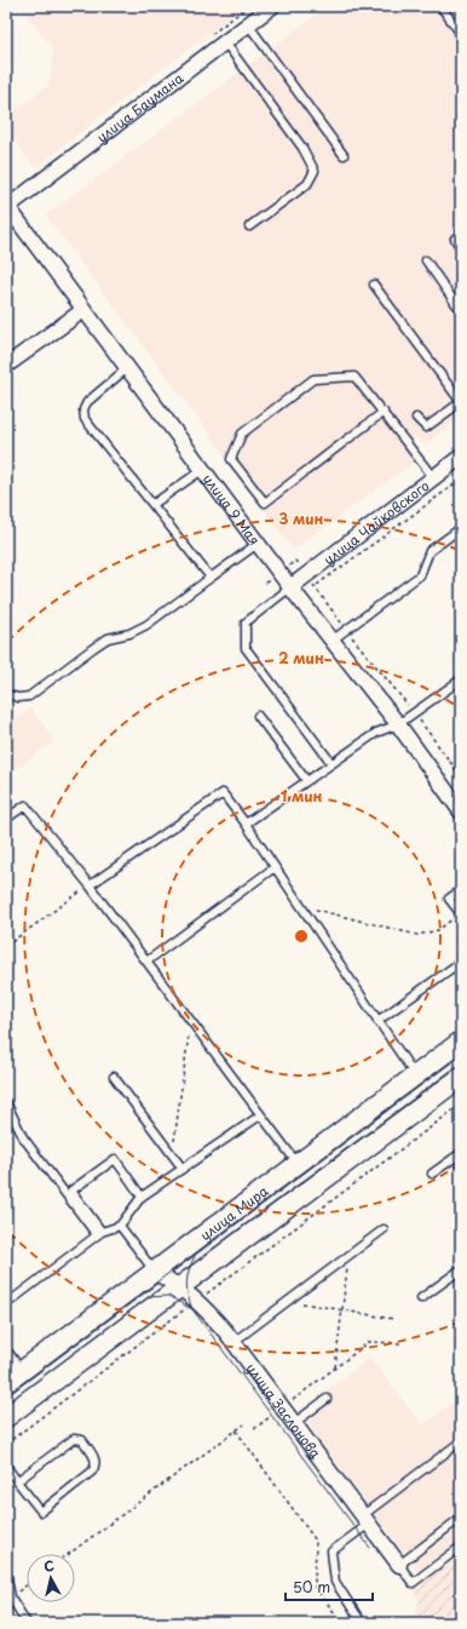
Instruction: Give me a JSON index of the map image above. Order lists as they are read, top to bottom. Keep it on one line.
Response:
{"streets":{"main road":["улица Мира"],"street":["улица Баумана","улица 9 Мая","улица Чайковского","улица Заслонова"]},"crossings":[["улица Баумана","улица 9 Мая"],["улица 9 Мая","улица Чайковского"],["улица Мира","улица Заслонова"]],"scale_bar":"50 m","north":"top","rings":["3 мин","2 мин","1 мин"]}
